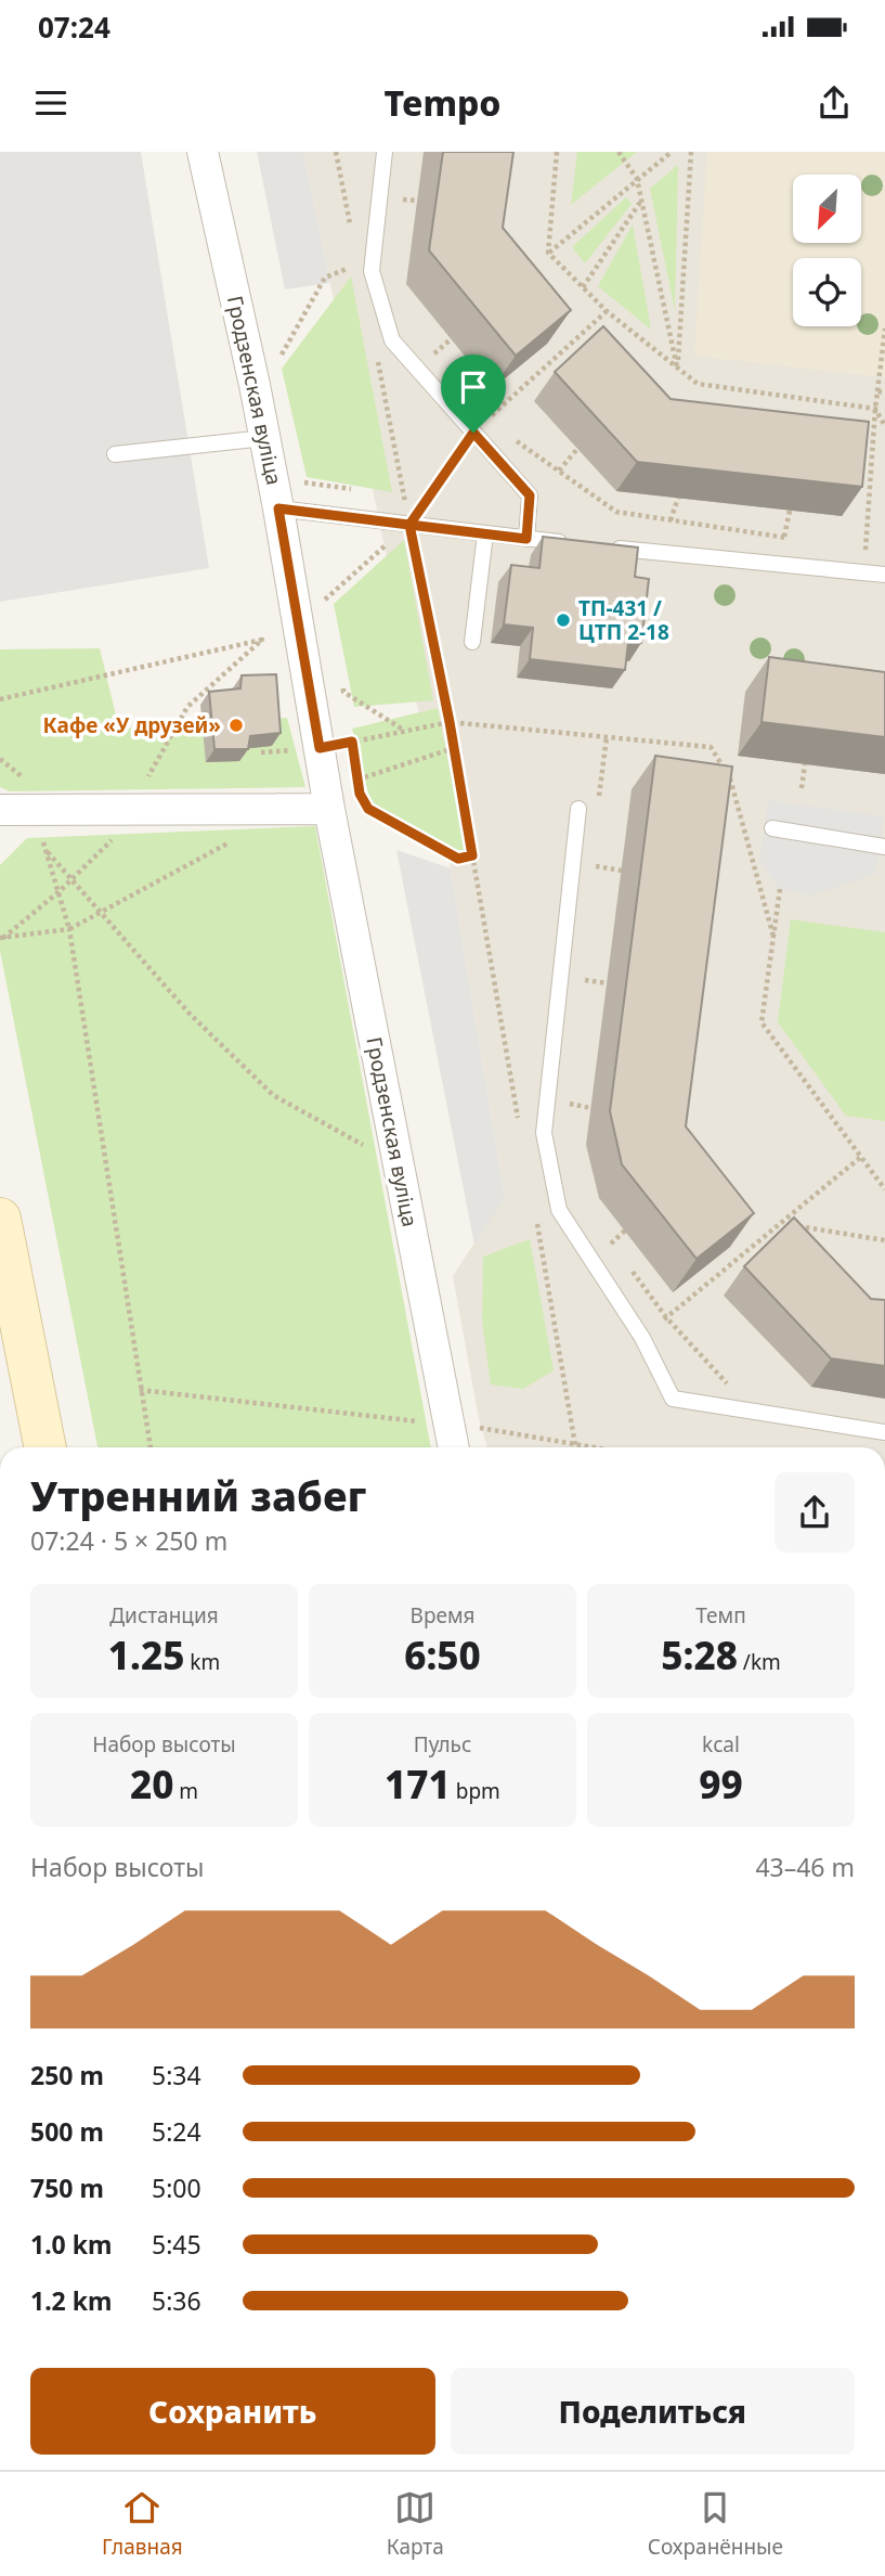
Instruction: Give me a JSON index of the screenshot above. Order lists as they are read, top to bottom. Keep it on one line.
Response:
{"streets":{"street":["Гродзенская вуліца"]},"places":["ТП-431 / ЦТП 2-18","Кафе «У друзей»"],"north":"bottom left","page":{"status":"07:24","header":"Tempo","heading":["Утренний забег","07:24 · 5 × 250 m"],"stats":[["Дистанция","1.25 km"],["Время","6:50"],["Темп","5:28 /km"],["Набор высоты","20 m"],["Пульс","171 bpm"],["kcal","99"]],"chart":["Набор высоты","43–46 m"],"list":[{"name":"250 m","note":"5:34"},{"name":"500 m","note":"5:24"},{"name":"750 m","note":"5:00"},{"name":"1.0 km","note":"5:45"},{"name":"1.2 km","note":"5:36"}],"buttons":["Сохранить","Поделиться"],"tabs":["Главная","Карта","Сохранённые"]}}
